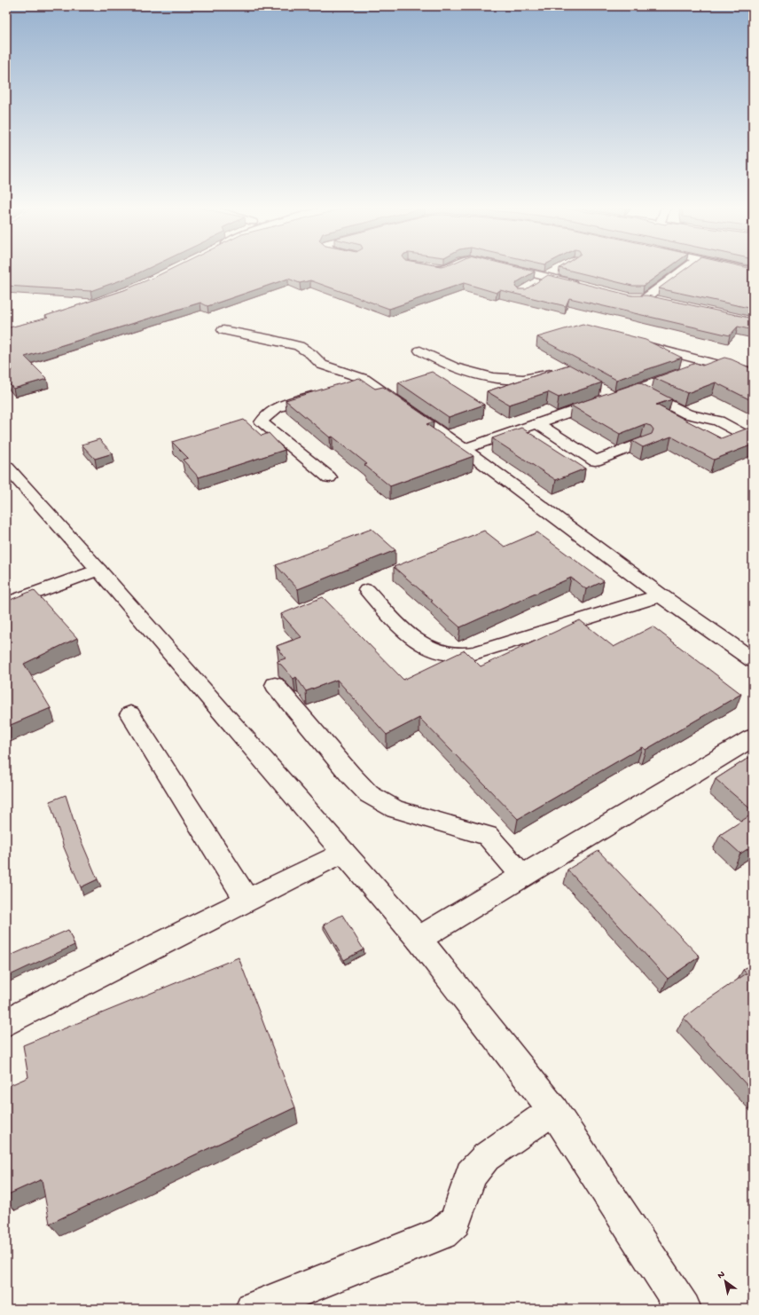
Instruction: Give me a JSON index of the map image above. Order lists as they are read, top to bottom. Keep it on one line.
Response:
{"north":"top left"}
